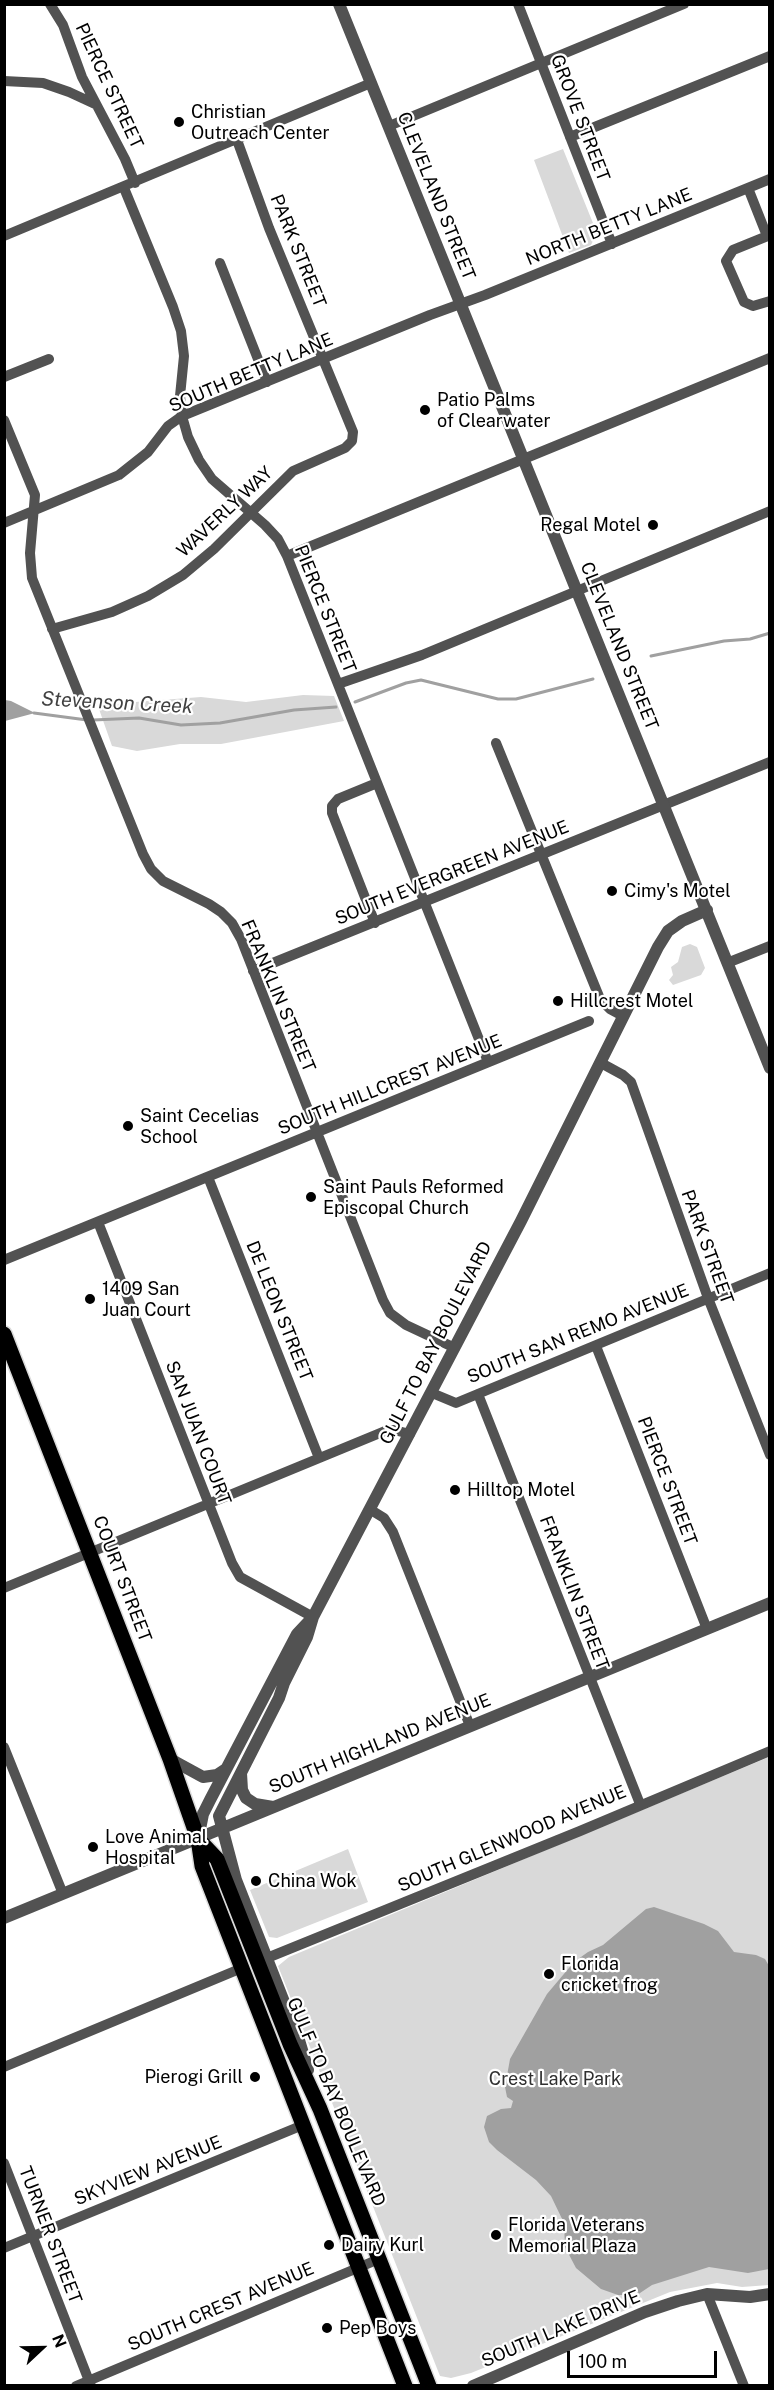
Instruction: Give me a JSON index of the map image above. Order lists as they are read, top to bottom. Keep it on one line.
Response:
{"streets":{"main road":["GULF TO BAY BOULEVARD","COURT STREET"],"street":["PIERCE STREET","GROVE STREET","CLEVELAND STREET","NORTH BETTY LANE","PARK STREET","SOUTH BETTY LANE","WAVERLY WAY","SOUTH EVERGREEN AVENUE","FRANKLIN STREET","SOUTH HILLCREST AVENUE","DE LEON STREET","SOUTH SAN REMO AVENUE","SAN JUAN COURT","SOUTH HIGHLAND AVENUE","SOUTH GLENWOOD AVENUE","SKYVIEW AVENUE","TURNER STREET","SOUTH CREST AVENUE","SOUTH LAKE DRIVE"]},"crossings":[["PIERCE STREET","SOUTH BETTY LANE"],["PIERCE STREET","WAVERLY WAY"],["PIERCE STREET","SOUTH EVERGREEN AVENUE"],["PIERCE STREET","SOUTH HILLCREST AVENUE"],["PIERCE STREET","SOUTH SAN REMO AVENUE"],["PIERCE STREET","SOUTH HIGHLAND AVENUE"],["GROVE STREET","NORTH BETTY LANE"],["CLEVELAND STREET","NORTH BETTY LANE"],["CLEVELAND STREET","SOUTH BETTY LANE"],["CLEVELAND STREET","SOUTH EVERGREEN AVENUE"],["CLEVELAND STREET","GULF TO BAY BOULEVARD"],["NORTH BETTY LANE","SOUTH BETTY LANE"],["PARK STREET","SOUTH BETTY LANE"],["PARK STREET","WAVERLY WAY"],["PARK STREET","SOUTH SAN REMO AVENUE"],["PARK STREET","GULF TO BAY BOULEVARD"],["SOUTH BETTY LANE","FRANKLIN STREET"],["WAVERLY WAY","FRANKLIN STREET"],["SOUTH EVERGREEN AVENUE","FRANKLIN STREET"],["FRANKLIN STREET","SOUTH HILLCREST AVENUE"],["FRANKLIN STREET","SOUTH SAN REMO AVENUE"],["FRANKLIN STREET","GULF TO BAY BOULEVARD"],["FRANKLIN STREET","SOUTH HIGHLAND AVENUE"],["FRANKLIN STREET","SOUTH GLENWOOD AVENUE"],["SOUTH HILLCREST AVENUE","DE LEON STREET"],["SOUTH HILLCREST AVENUE","SAN JUAN COURT"],["SOUTH SAN REMO AVENUE","GULF TO BAY BOULEVARD"],["GULF TO BAY BOULEVARD","SAN JUAN COURT"],["GULF TO BAY BOULEVARD","COURT STREET"],["GULF TO BAY BOULEVARD","SOUTH HIGHLAND AVENUE"],["GULF TO BAY BOULEVARD","SKYVIEW AVENUE"],["GULF TO BAY BOULEVARD","SOUTH CREST AVENUE"],["COURT STREET","SOUTH HIGHLAND AVENUE"],["SKYVIEW AVENUE","TURNER STREET"],["TURNER STREET","SOUTH CREST AVENUE"]],"water":["Stevenson Creek"],"parks":["Crest Lake Park"],"places":["Christian Outreach Center","Patio Palms of Clearwater","Regal Motel","Cimy's Motel","Hillcrest Motel","Saint Cecelias School","Saint Pauls Reformed Episcopal Church","1409 San Juan Court","Hilltop Motel","Love Animal Hospital","China Wok","Florida cricket frog","Pierogi Grill","Florida Veterans Memorial Plaza","Dairy Kurl","Pep Boys"],"scale_bar":"100 m","north":"right"}
